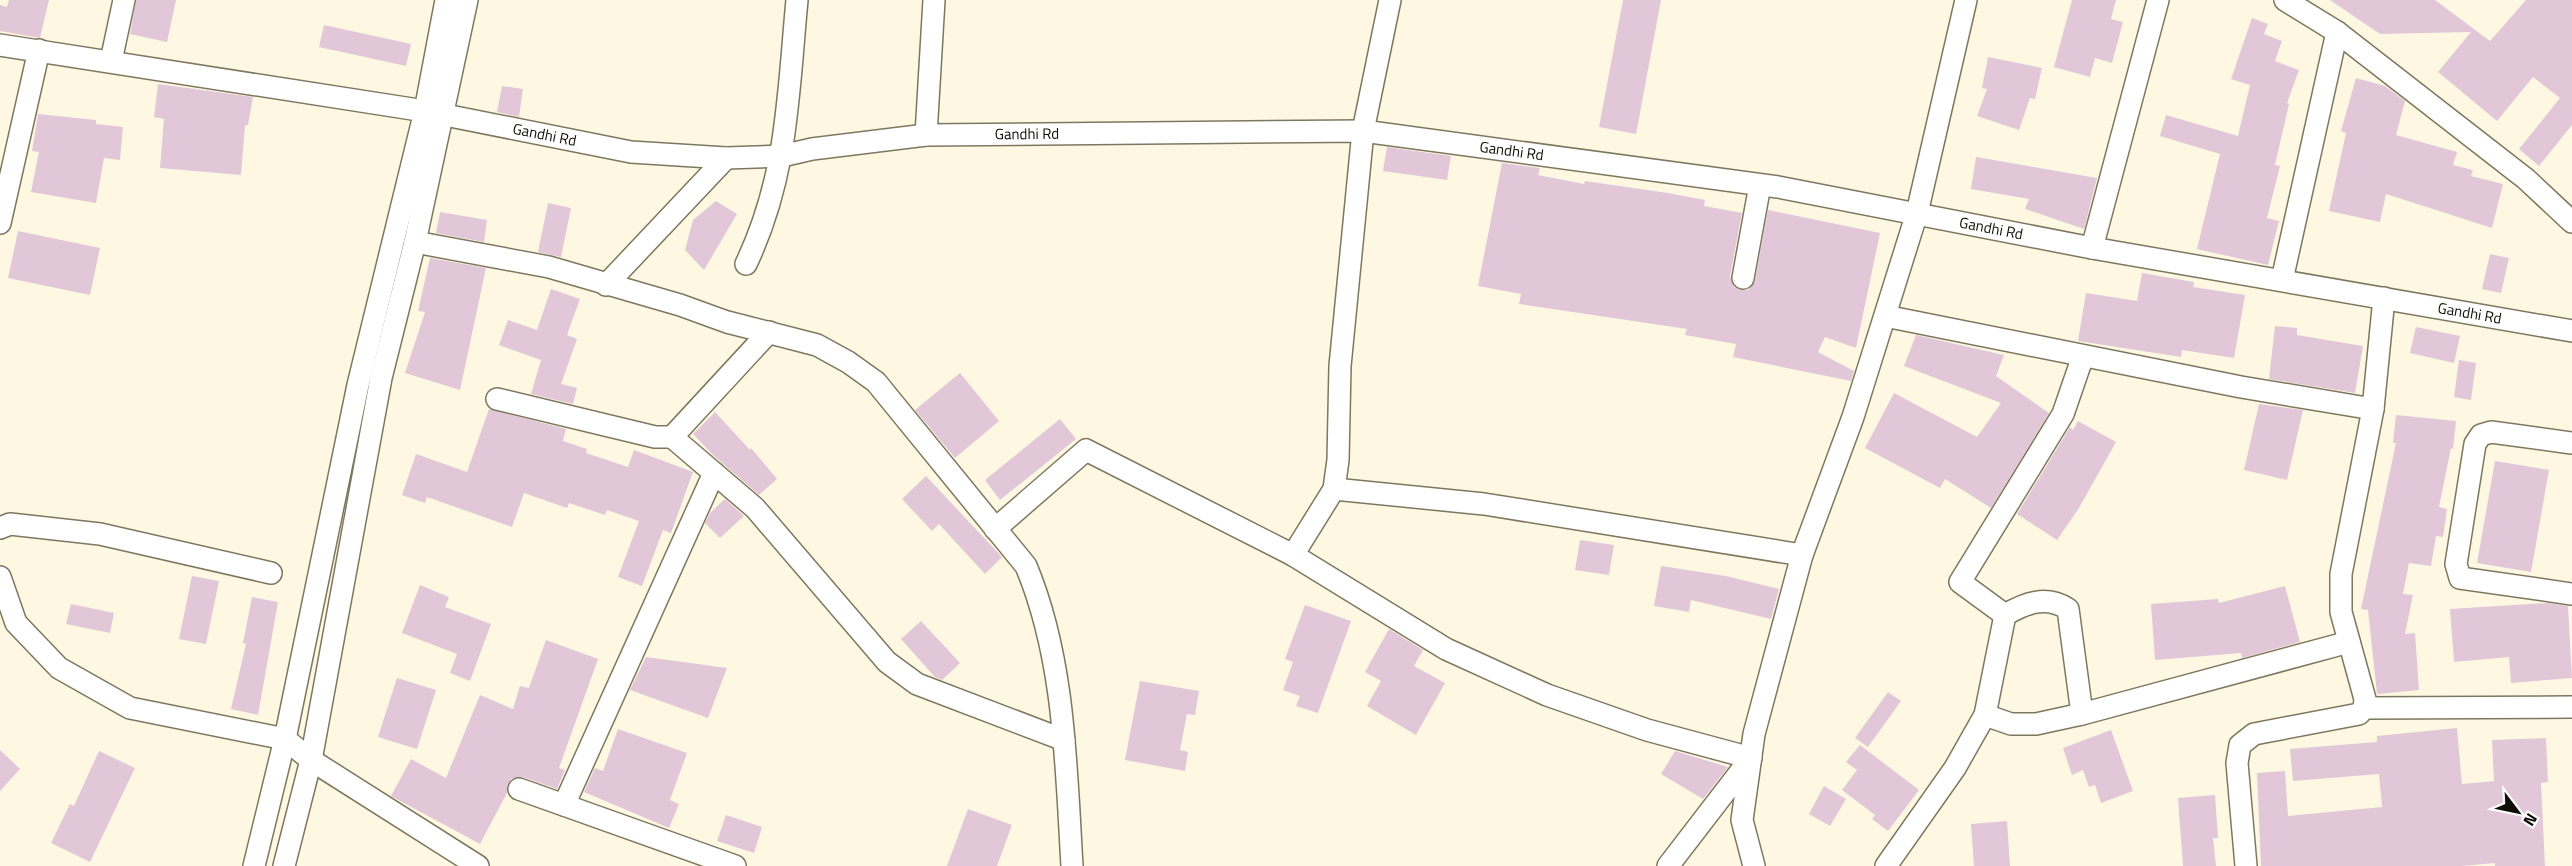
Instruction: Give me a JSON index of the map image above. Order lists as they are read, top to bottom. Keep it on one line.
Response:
{"streets":{"street":["Gandhi Rd"]},"north":"bottom right"}
